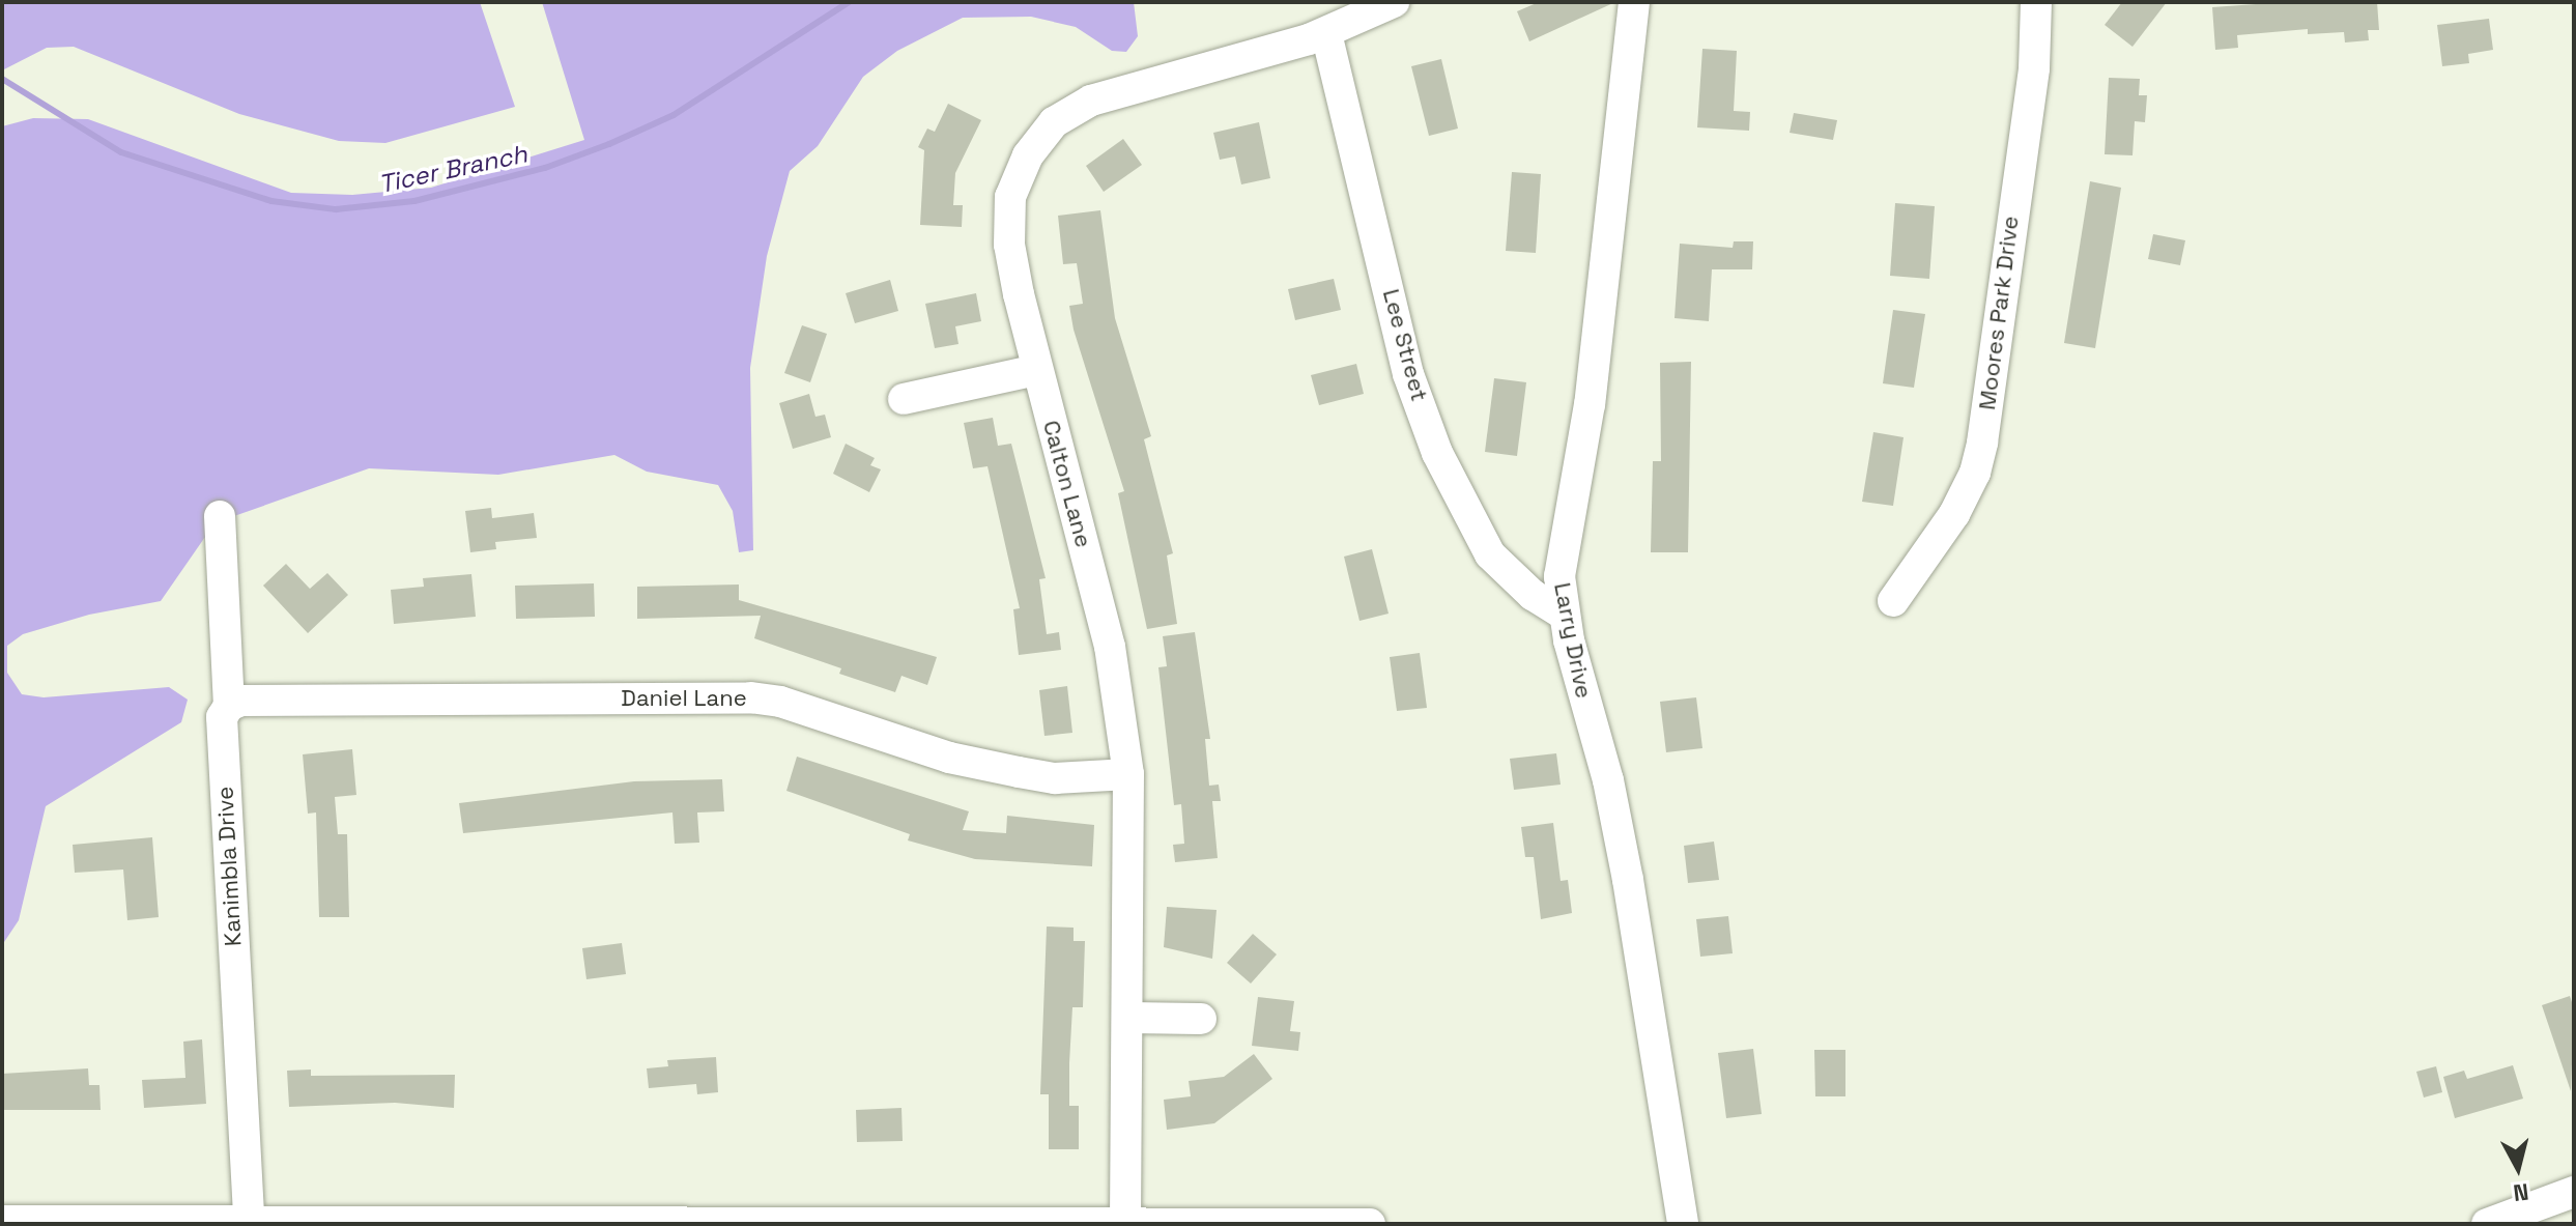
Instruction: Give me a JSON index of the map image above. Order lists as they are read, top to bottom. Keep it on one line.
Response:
{"streets":{"street":["Moores Park Drive","Lee Street","Calton Lane","Larry Drive","Daniel Lane","Kanimbla Drive"]},"crossings":[["Lee Street","Calton Lane"],["Lee Street","Larry Drive"],["Calton Lane","Daniel Lane"],["Daniel Lane","Kanimbla Drive"]],"water":["Ticer Branch"],"north":"bottom"}
